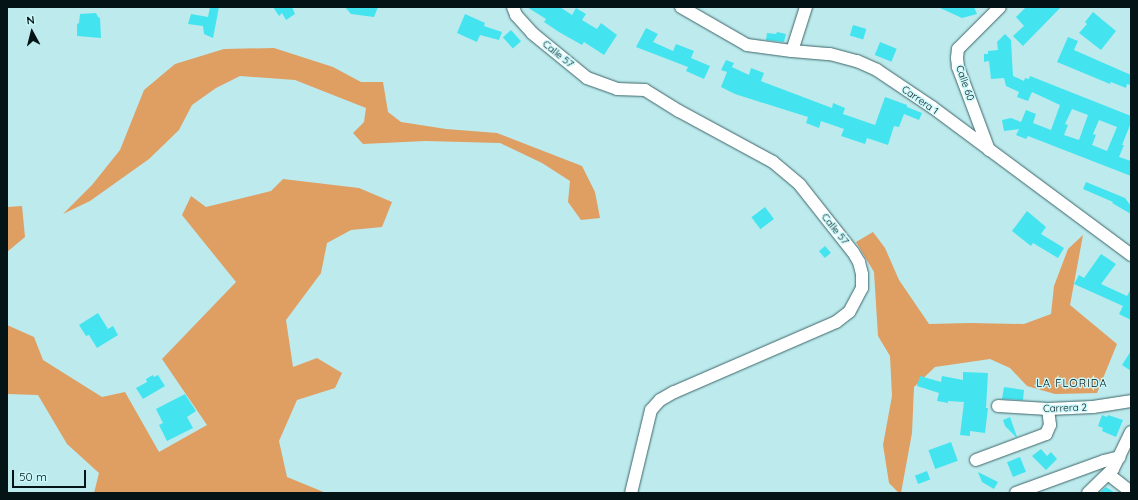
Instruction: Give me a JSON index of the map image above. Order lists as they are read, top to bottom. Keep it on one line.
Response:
{"streets":{"street":["Calle 57","Calle 60","Carrera 1","Carrera 2"]},"crossings":[["Calle 60","Carrera 1"]],"districts":["LA FLORIDA"],"scale_bar":"50 m","north":"top"}
